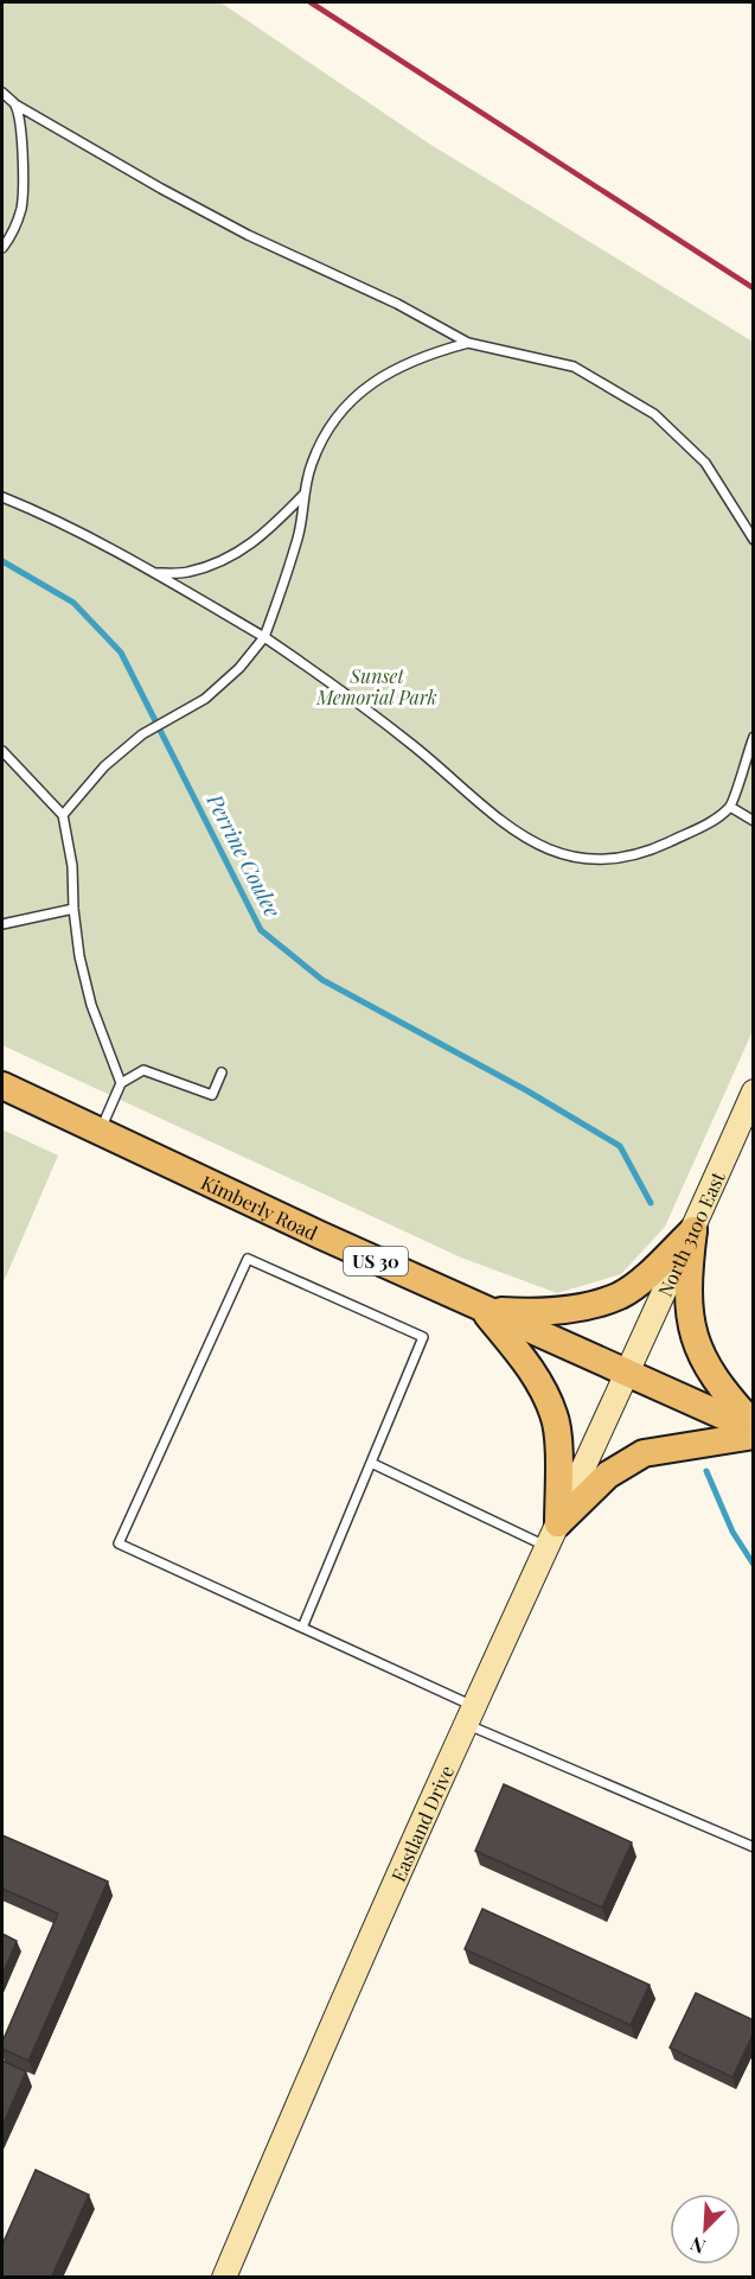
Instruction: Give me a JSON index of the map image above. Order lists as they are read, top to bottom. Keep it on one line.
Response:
{"streets":{"main road":["Kimberly Road","North 3100 East","US 30","Eastland Drive"]},"crossings":[["Kimberly Road","North 3100 East"],["Kimberly Road","Eastland Drive"],["North 3100 East","Eastland Drive"]],"water":["Perrine Coulee"],"parks":["Sunset Memorial Park"],"north":"bottom left"}
